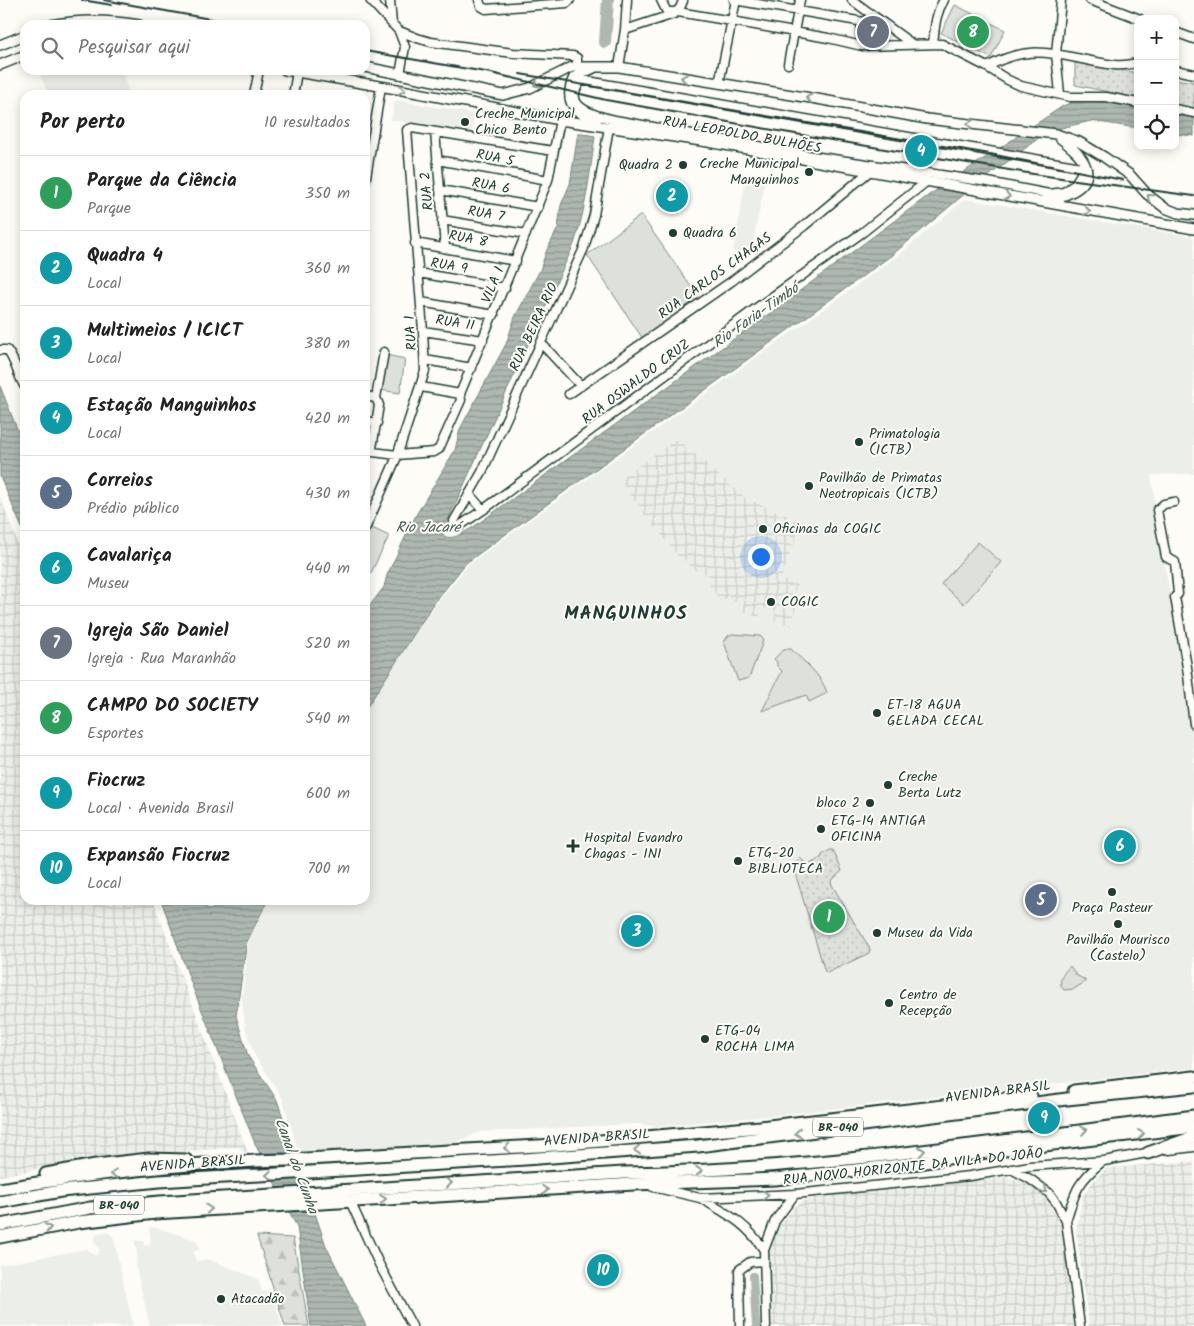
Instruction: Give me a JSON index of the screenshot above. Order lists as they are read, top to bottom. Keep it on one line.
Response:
{"streets":{"highway":["AVENIDA BRASIL","BR-040"],"main road":["RUA LEOPOLDO BULHÕES"],"street":["RUA 5","RUA 6","RUA 2","RUA 7","RUA 8","RUA 9","RUA CARLOS CHAGAS","VILA 1","RUA 11","RUA BEIRA RIO","RUA 1","RUA OSWALDO CRUZ","RUA NOVO HORIZONTE DA VILA DO JOÃO"]},"crossings":[["RUA LEOPOLDO BULHÕES","RUA CARLOS CHAGAS"],["RUA LEOPOLDO BULHÕES","VILA 1"],["RUA LEOPOLDO BULHÕES","RUA BEIRA RIO"],["RUA LEOPOLDO BULHÕES","RUA OSWALDO CRUZ"],["RUA 5","RUA 2"],["RUA 5","VILA 1"],["RUA 6","RUA 2"],["RUA 6","VILA 1"],["RUA 2","RUA 7"],["RUA 2","RUA 8"],["RUA 2","RUA 1"],["RUA 7","VILA 1"],["RUA 8","VILA 1"],["RUA 8","RUA 1"],["RUA 9","VILA 1"],["RUA 9","RUA 1"],["VILA 1","RUA 11"],["VILA 1","RUA 1"],["RUA 11","RUA 1"],["RUA BEIRA RIO","RUA OSWALDO CRUZ"]],"districts":["MANGUINHOS"],"water":["Rio Faria-Timbó","Rio Jacaré","Canal do Cunha"],"places":{"other":["Creche Municipal Chico Bento","Quadra 2","Creche Municipal Manguinhos","Quadra 6","Primatologia (ICTB)","Pavilhão de Primatas Neotropicais (ICTB)","Oficinas da COGIC","COGIC","ET-18 AGUA GELADA CECAL","Creche Berta Lutz","bloco 2","ETG-14 ANTIGA OFICINA","ETG-20 BIBLIOTECA","Praça Pasteur","Pavilhão Mourisco (Castelo)","Museu da Vida","Centro de Recepção","ETG-04 ROCHA LIMA","Atacadão"],"health":["Hospital Evandro Chagas - INI"]},"page":{"pins":["7","8","4","2","6","5","1","3","9","10"],"map_buttons":["+","−"],"search":"Pesquisar aqui","heading":["Por perto","10 resultados"],"list":[{"mark":"1","name":"Parque da Ciência","note":"Parque","value":"350 m"},{"mark":"2","name":"Quadra 4","note":"Local","value":"360 m"},{"mark":"3","name":"Multimeios / ICICT","note":"Local","value":"380 m"},{"mark":"4","name":"Estação Manguinhos","note":"Local","value":"420 m"},{"mark":"5","name":"Correios","note":"Prédio público","value":"430 m"},{"mark":"6","name":"Cavalariça","note":"Museu","value":"440 m"},{"mark":"7","name":"Igreja São Daniel","note":"Igreja · Rua Maranhão","value":"520 m"},{"mark":"8","name":"CAMPO DO SOCIETY","note":"Esportes","value":"540 m"},{"mark":"9","name":"Fiocruz","note":"Local · Avenida Brasil","value":"600 m"},{"mark":"10","name":"Expansão Fiocruz","note":"Local","value":"700 m"}]}}
